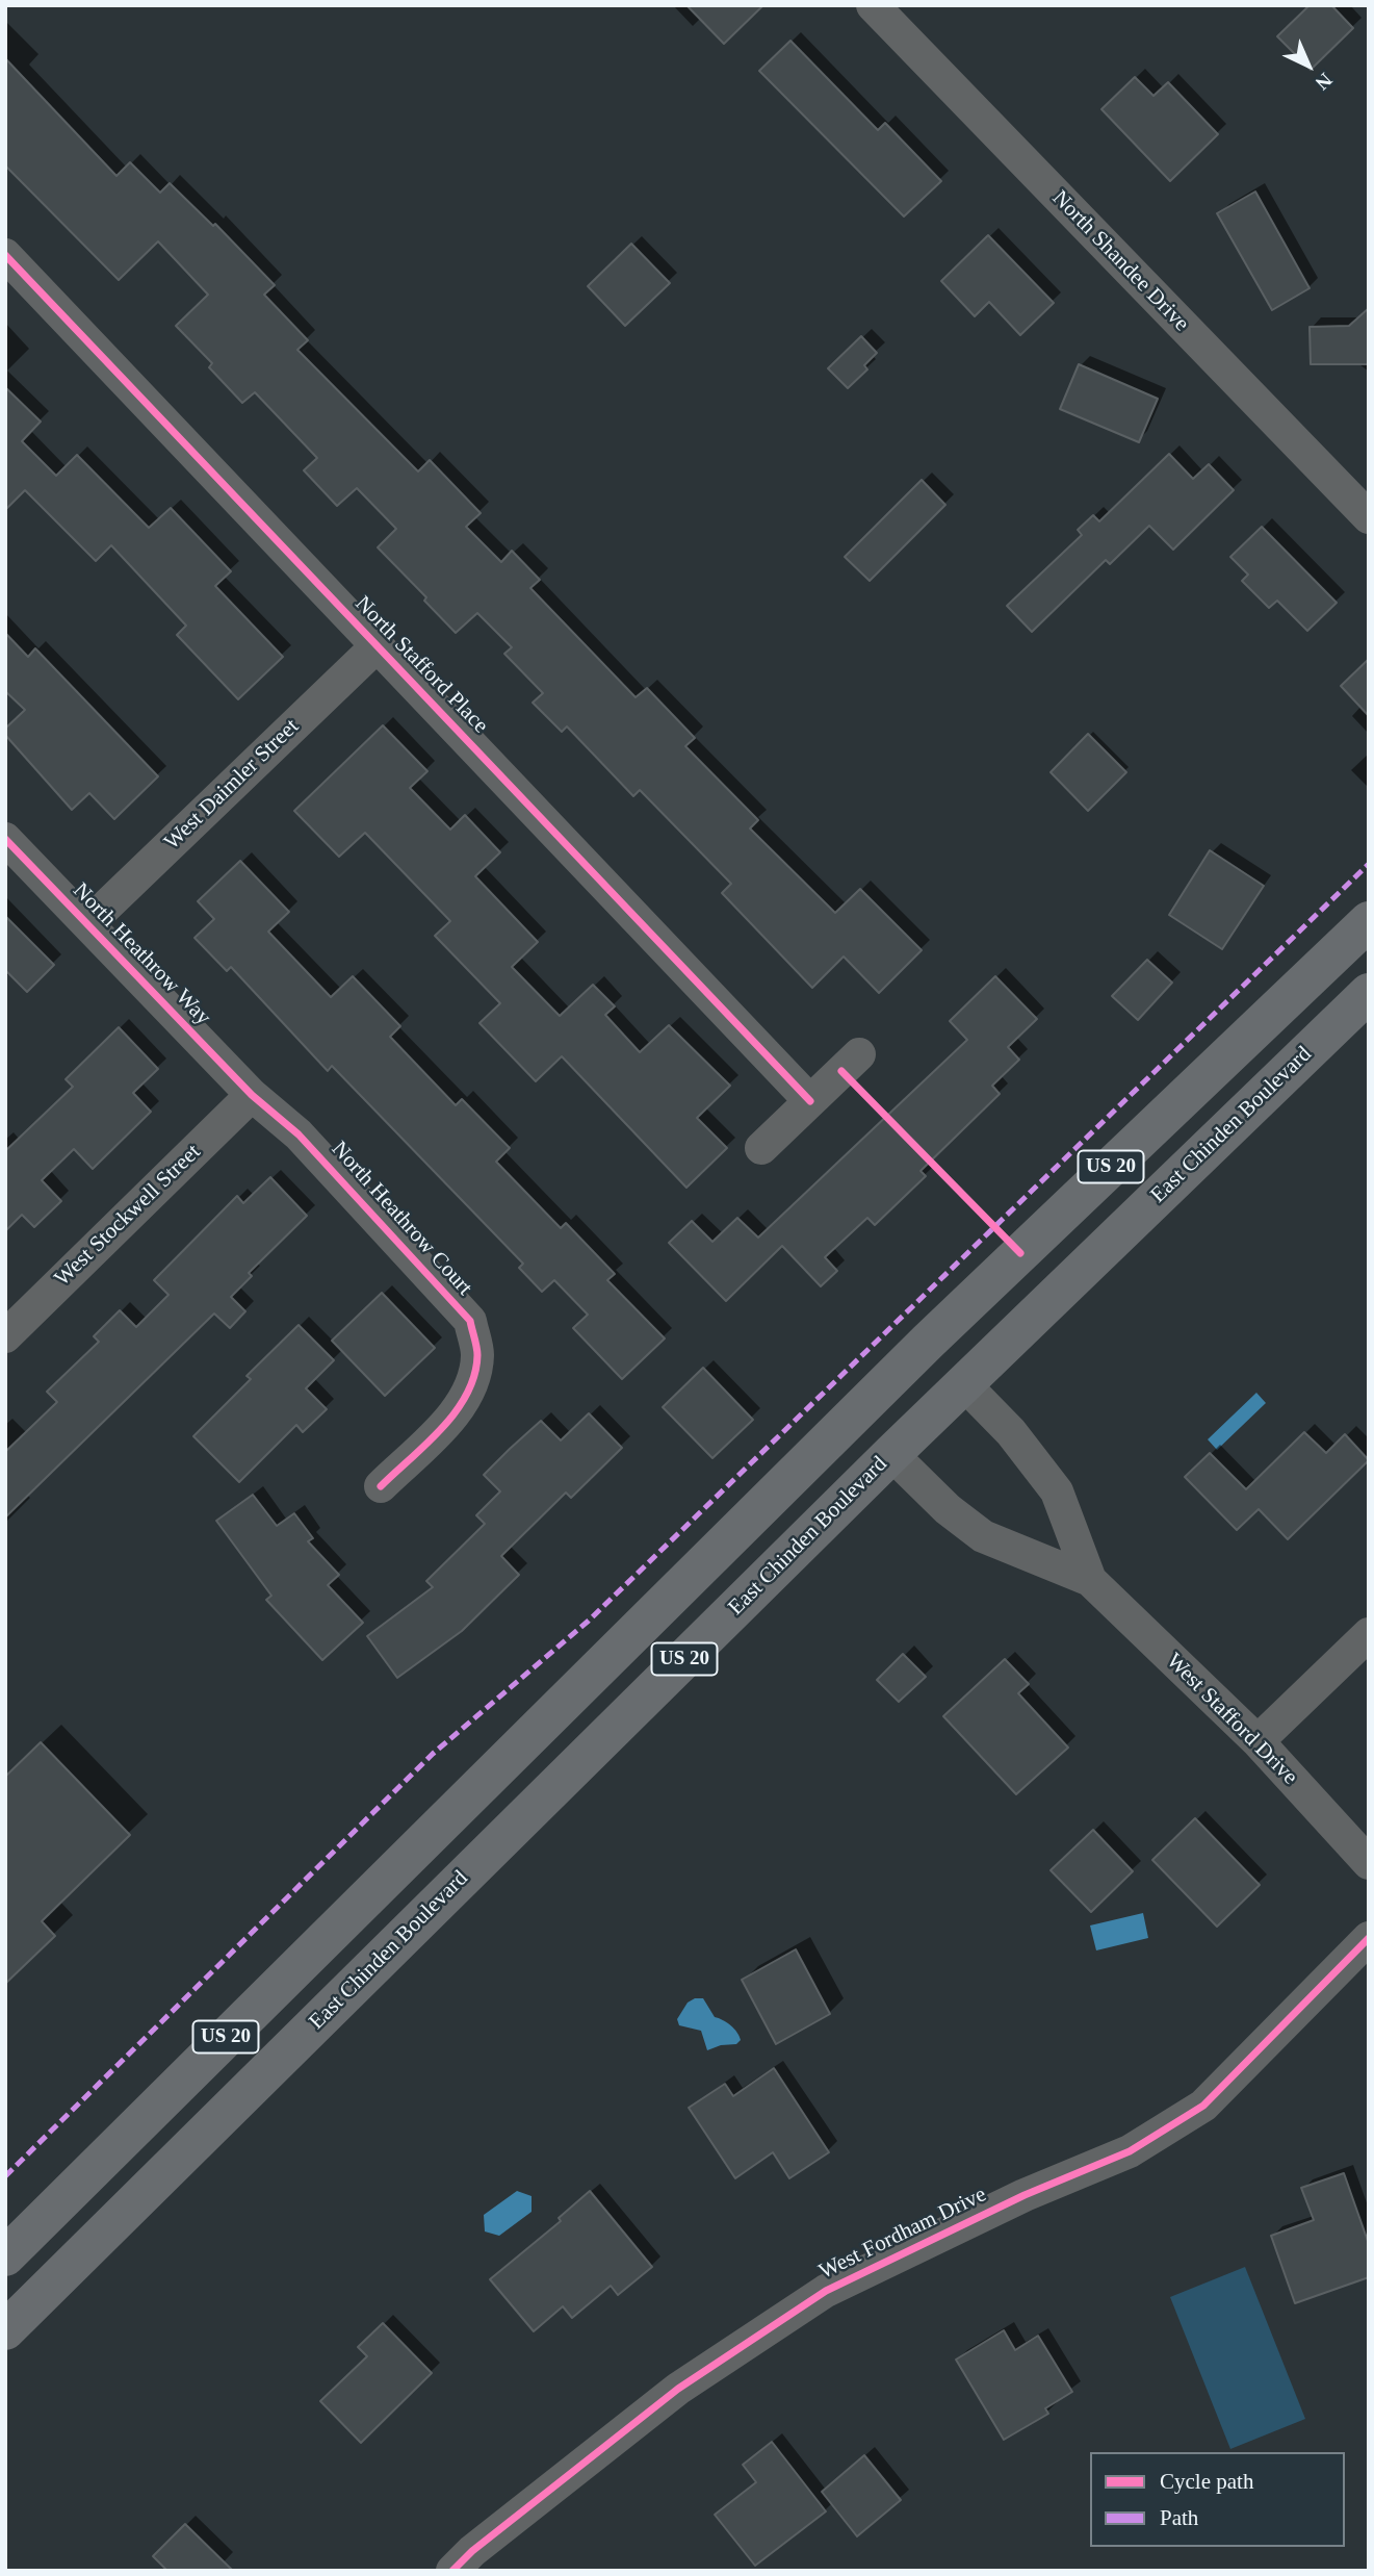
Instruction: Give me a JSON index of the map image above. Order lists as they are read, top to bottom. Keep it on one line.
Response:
{"streets":{"main road":["East Chinden Boulevard","US 20"],"street":["North Shandee Drive","North Stafford Place","West Daimler Street","North Heathrow Way","West Stockwell Street","North Heathrow Court","West Stafford Drive","West Fordham Drive"]},"crossings":[["North Stafford Place","West Daimler Street"],["West Daimler Street","North Heathrow Way"],["North Heathrow Way","West Stockwell Street"],["North Heathrow Way","North Heathrow Court"],["East Chinden Boulevard","West Stafford Drive"],["West Stockwell Street","North Heathrow Court"]],"legend":["Cycle path","Path"],"north":"bottom right"}
